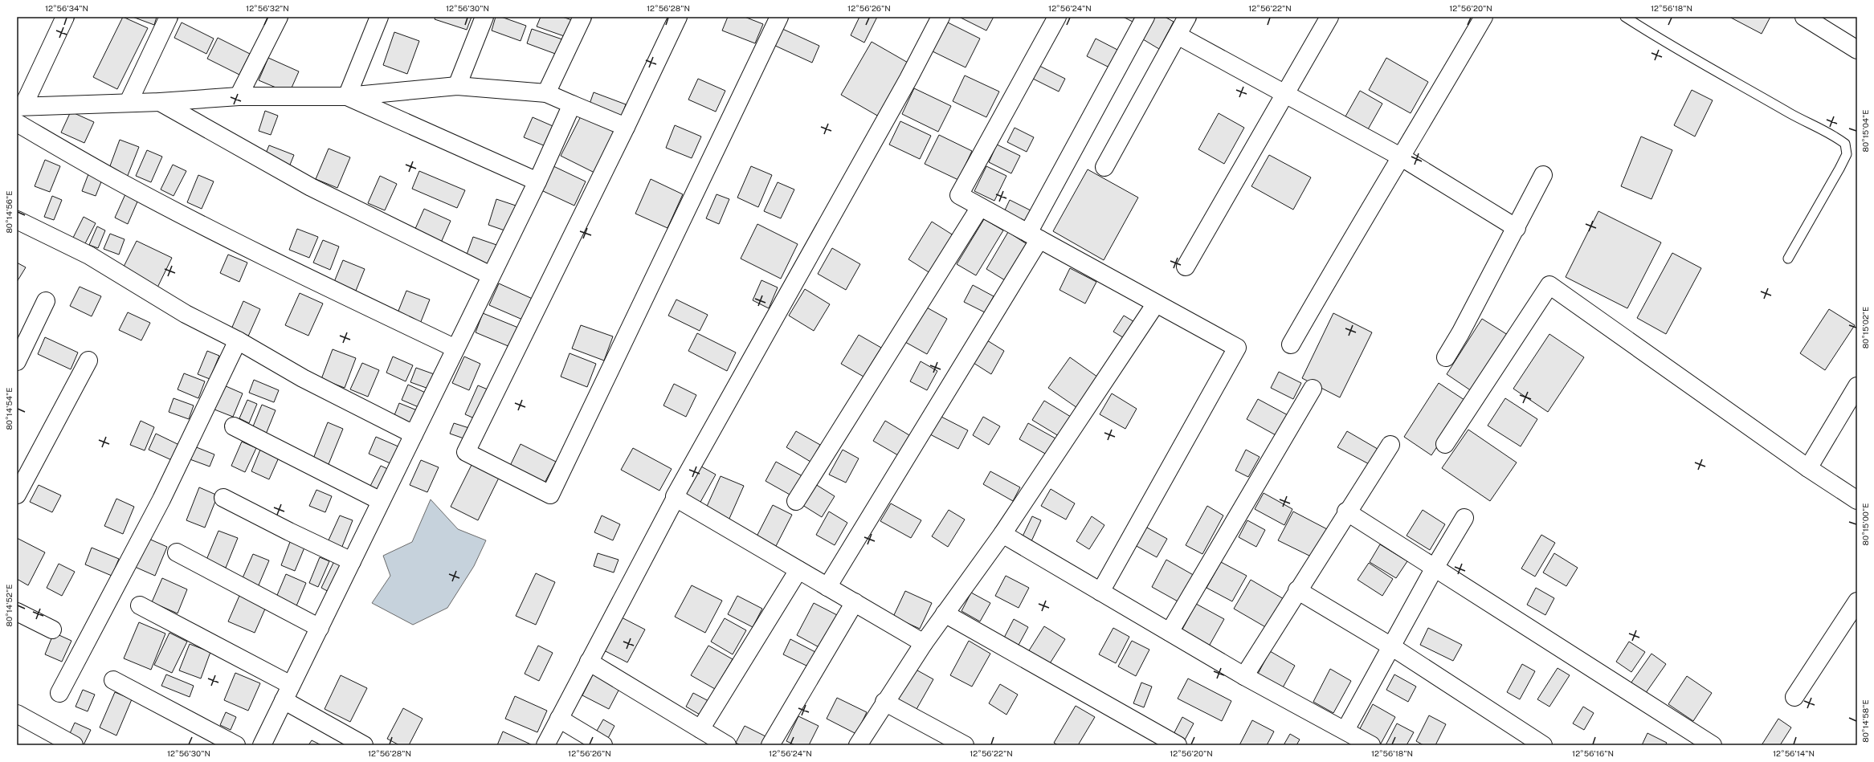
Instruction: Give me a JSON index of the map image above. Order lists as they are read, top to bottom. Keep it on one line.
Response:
{"coordinates":["12°56'34\"N","12°56'32\"N","12°56'30\"N","12°56'28\"N","12°56'26\"N","12°56'24\"N","12°56'22\"N","12°56'20\"N","12°56'18\"N","80°15'04\"E","80°14'56\"E","80°15'02\"E","80°14'54\"E","80°15'00\"E","80°14'52\"E","80°14'58\"E","12°56'16\"N","12°56'14\"N"]}
